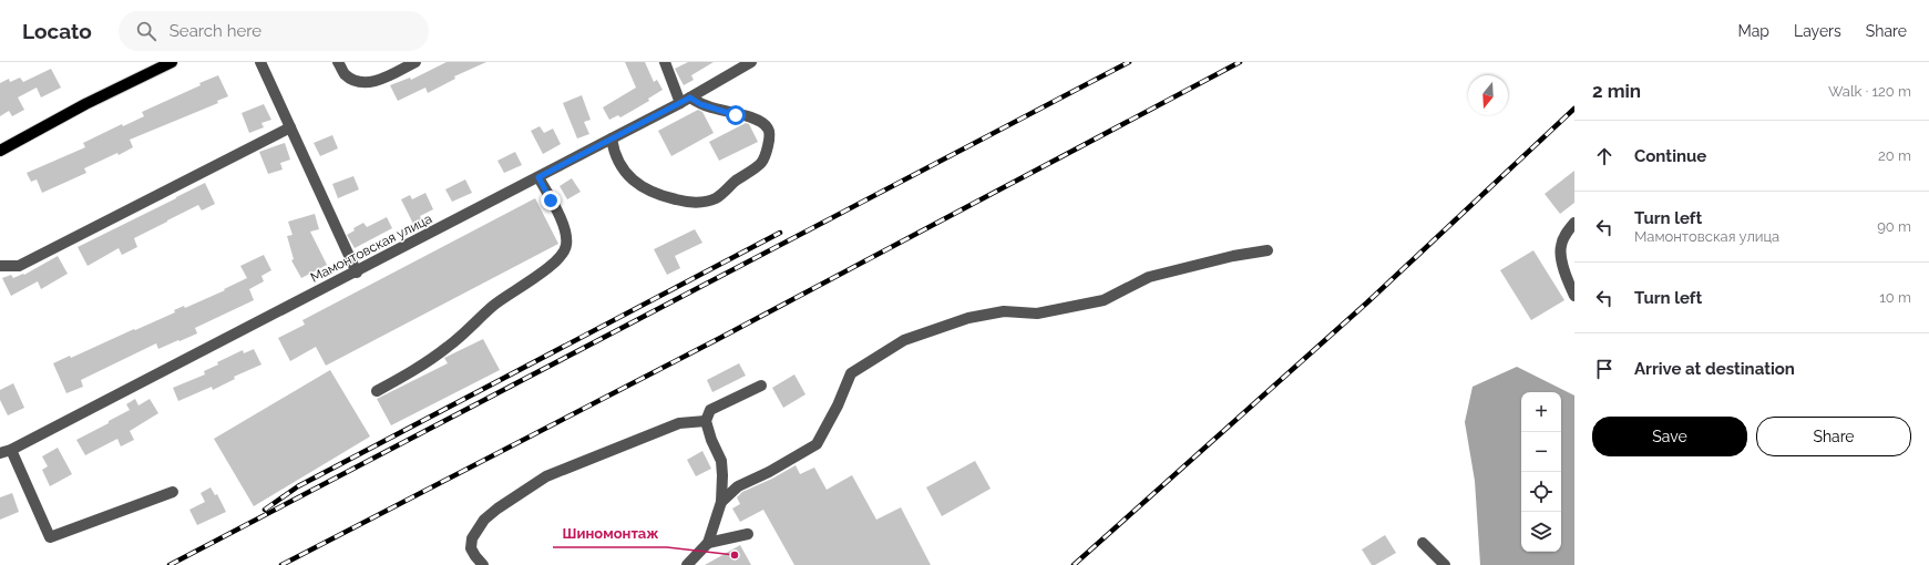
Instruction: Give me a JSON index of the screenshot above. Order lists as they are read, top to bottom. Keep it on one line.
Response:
{"streets":{"street":["Мамонтовская улица"]},"places":["Шиномонтаж"],"north":"bottom","page":{"header":"Locato","search":"Search here","nav":["Map","Layers","Share"],"heading":["2 min","Walk · 120 m"],"list":[["Continue","20 m"],["Turn left","Мамонтовская улица","90 m"],["Turn left","10 m"],"Arrive at destination"],"map_buttons":["+","−"],"buttons":["Save","Share"]}}
